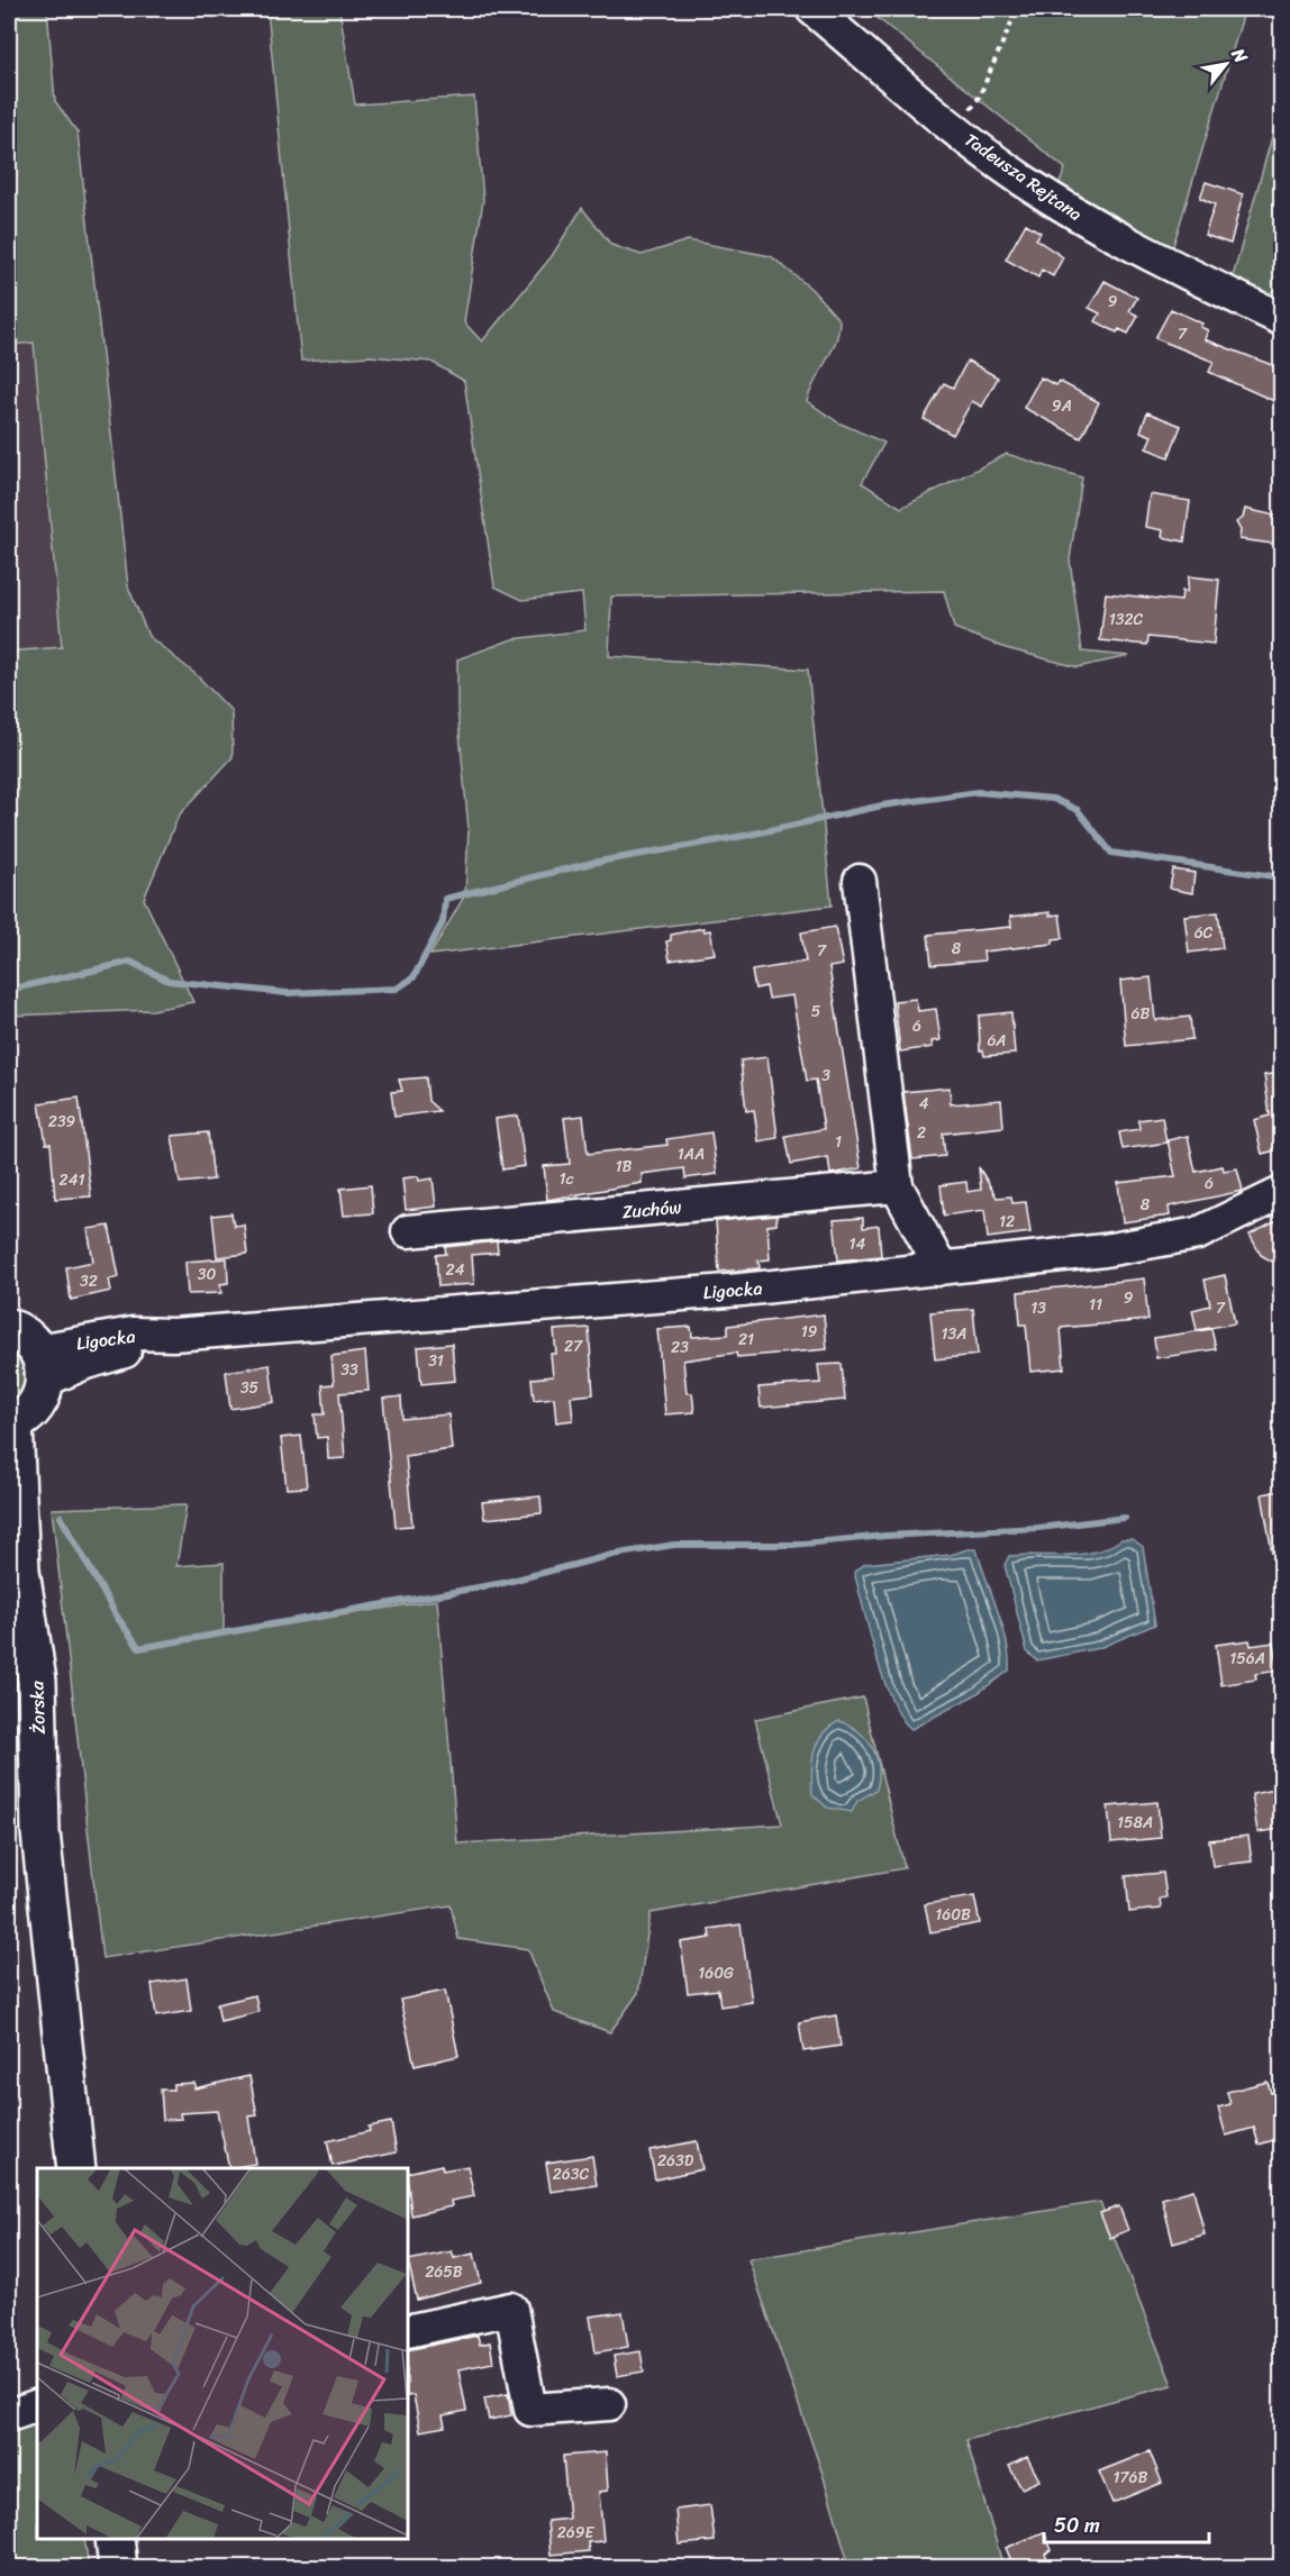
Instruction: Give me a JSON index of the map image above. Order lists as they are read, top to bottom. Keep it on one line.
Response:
{"streets":{"main road":["Żorska"],"street":["Tadeusza Rejtana","Zuchów","Ligocka"]},"house_numbers":["9","7","9A","132C","6C","8","7","5","6B","6","6A","3","4","239","2","1","1AA","1B","1c","241","6","8","12","14","24","30","32","9","11","13","7","19","13A","21","27","23","31","33","35","156A","158A","160B","160G","263D","263C","265B","176B","269E"],"scale_bar":"50 m","north":"top right"}
